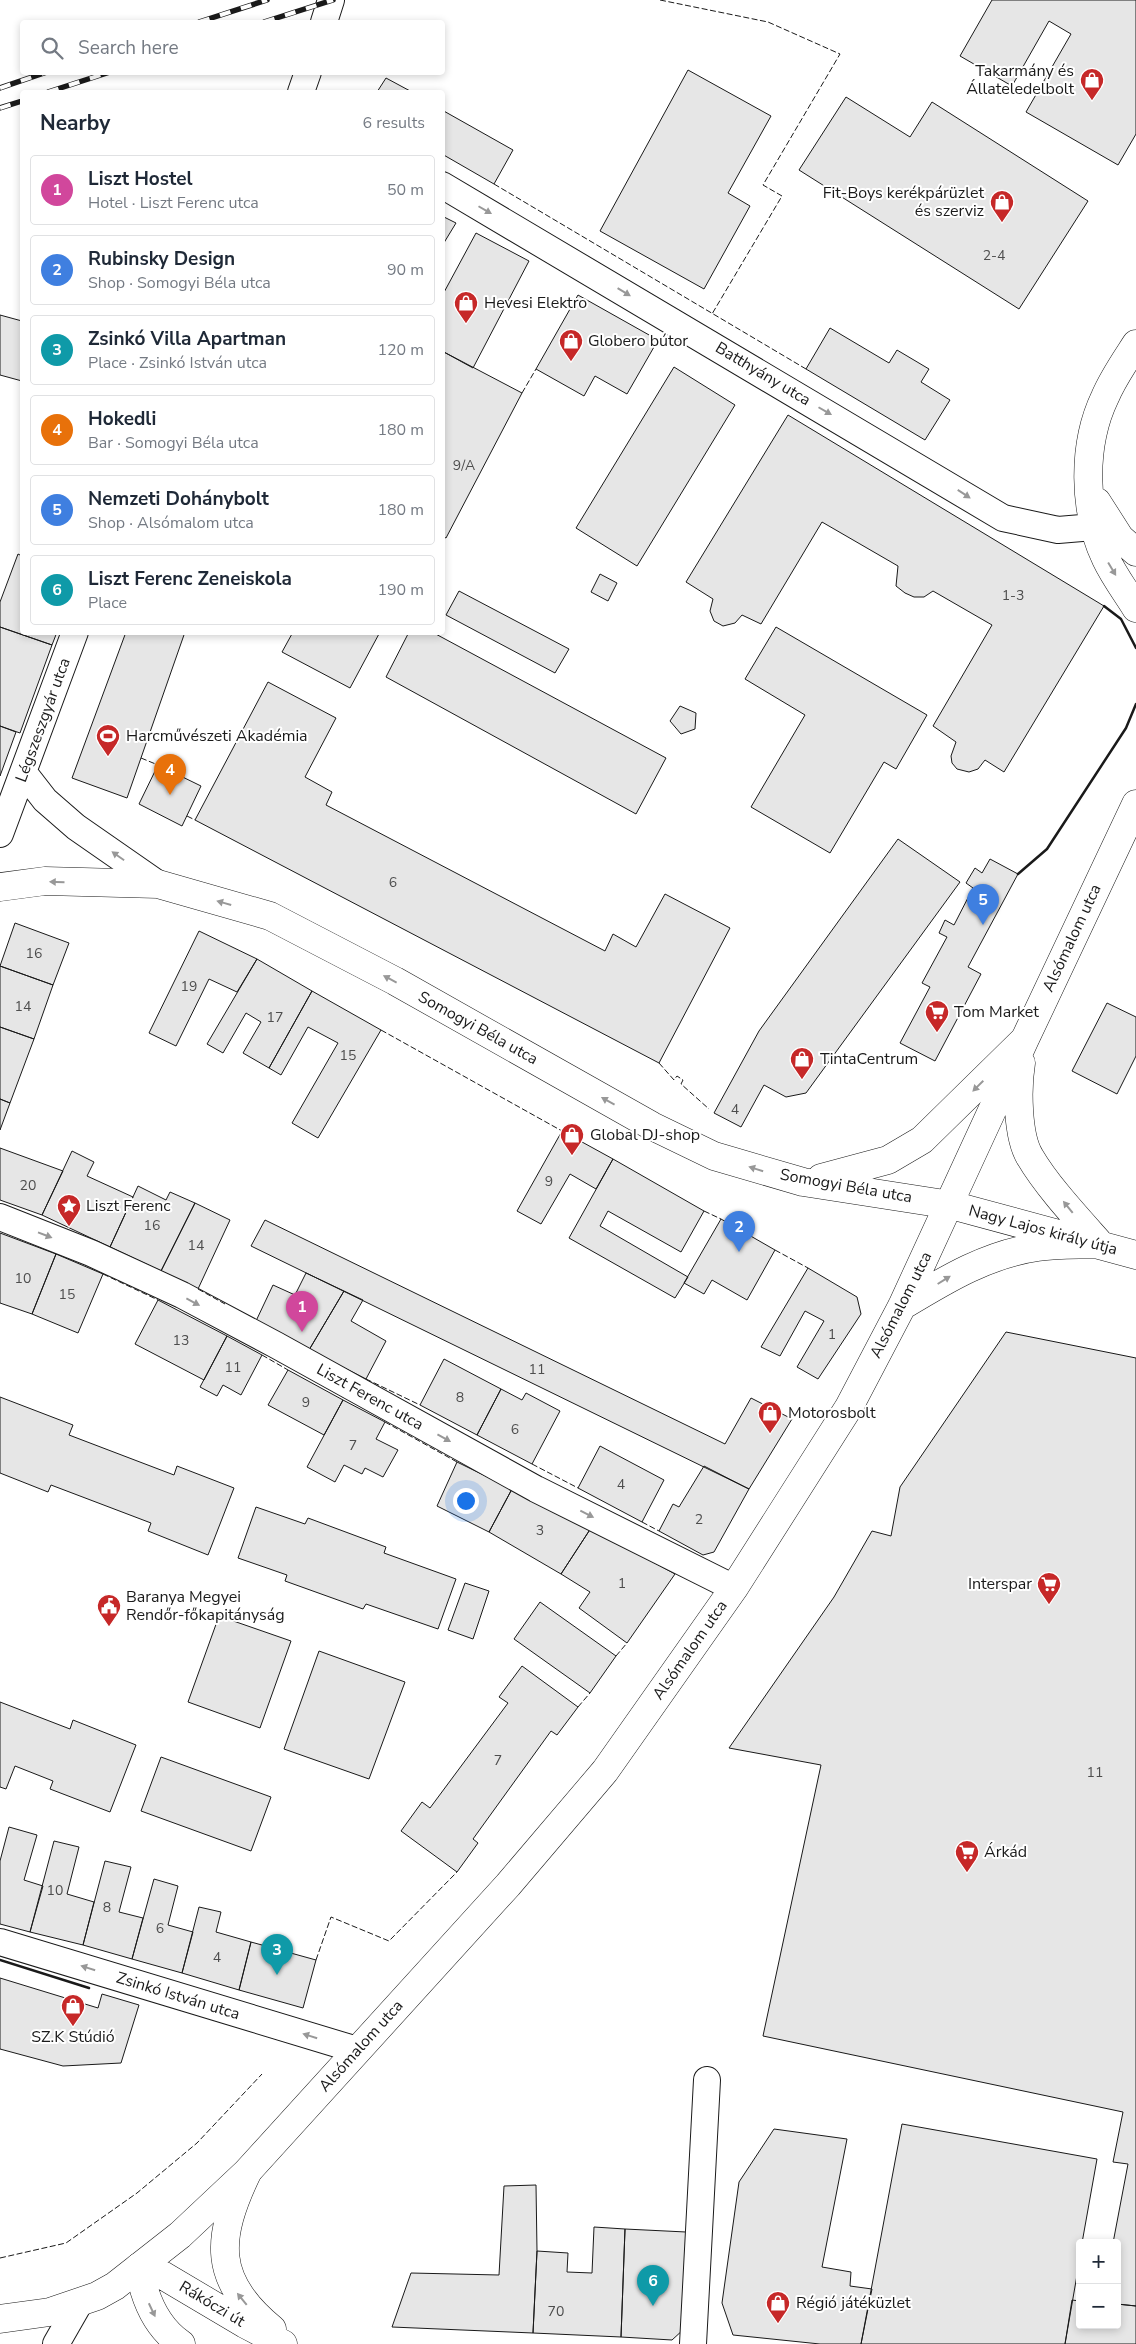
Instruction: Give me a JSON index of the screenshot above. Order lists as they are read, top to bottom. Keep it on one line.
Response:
{"streets":{"main road":["Alsómalom utca","Somogyi Béla utca","Nagy Lajos király útja","Rákóczi út"],"street":["Batthyány utca","Légszeszgyár utca","Liszt Ferenc utca","Zsinkó István utca"]},"crossings":[["Alsómalom utca","Somogyi Béla utca"],["Alsómalom utca","Nagy Lajos király útja"],["Alsómalom utca","Liszt Ferenc utca"],["Alsómalom utca","Zsinkó István utca"],["Alsómalom utca","Rákóczi út"],["Somogyi Béla utca","Nagy Lajos király útja"]],"one_way":["Batthyány utca","Somogyi Béla utca","Liszt Ferenc utca","Zsinkó István utca"],"places":{"shop":["Takarmány és Állateledelbolt","Fit-Boys kerékpárüzlet és szerviz","Hevesi Elektro","Globero bútor","TintaCentrum","Global DJ-shop","Motorosbolt","SZ.K Stúdió","Régió játéküzlet"],"sports":["Harcművészeti Akadémia"],"supermarket":["Tom Market","Interspar","Árkád"],"place":["Liszt Ferenc"],"public building":["Baranya Megyei Rendőr-főkapitányság"]},"house_numbers":["2-4","9/A","1-3","6","16","19","14","17","15","4","9","20","16","14","10","15","1","13","11","11","8","9","6","7","4","2","3","1","7","11","10","8","6","4","70"],"page":{"search":"Search here","heading":["Nearby","6 results"],"list":[{"mark":"1","name":"Liszt Hostel","note":"Hotel · Liszt Ferenc utca","value":"50 m"},{"mark":"2","name":"Rubinsky Design","note":"Shop · Somogyi Béla utca","value":"90 m"},{"mark":"3","name":"Zsinkó Villa Apartman","note":"Place · Zsinkó István utca","value":"120 m"},{"mark":"4","name":"Hokedli","note":"Bar · Somogyi Béla utca","value":"180 m"},{"mark":"5","name":"Nemzeti Dohánybolt","note":"Shop · Alsómalom utca","value":"180 m"},{"mark":"6","name":"Liszt Ferenc Zeneiskola","note":"Place","value":"190 m"}],"pins":["4","5","2","1","3","6"],"map_buttons":["+","−"]}}
